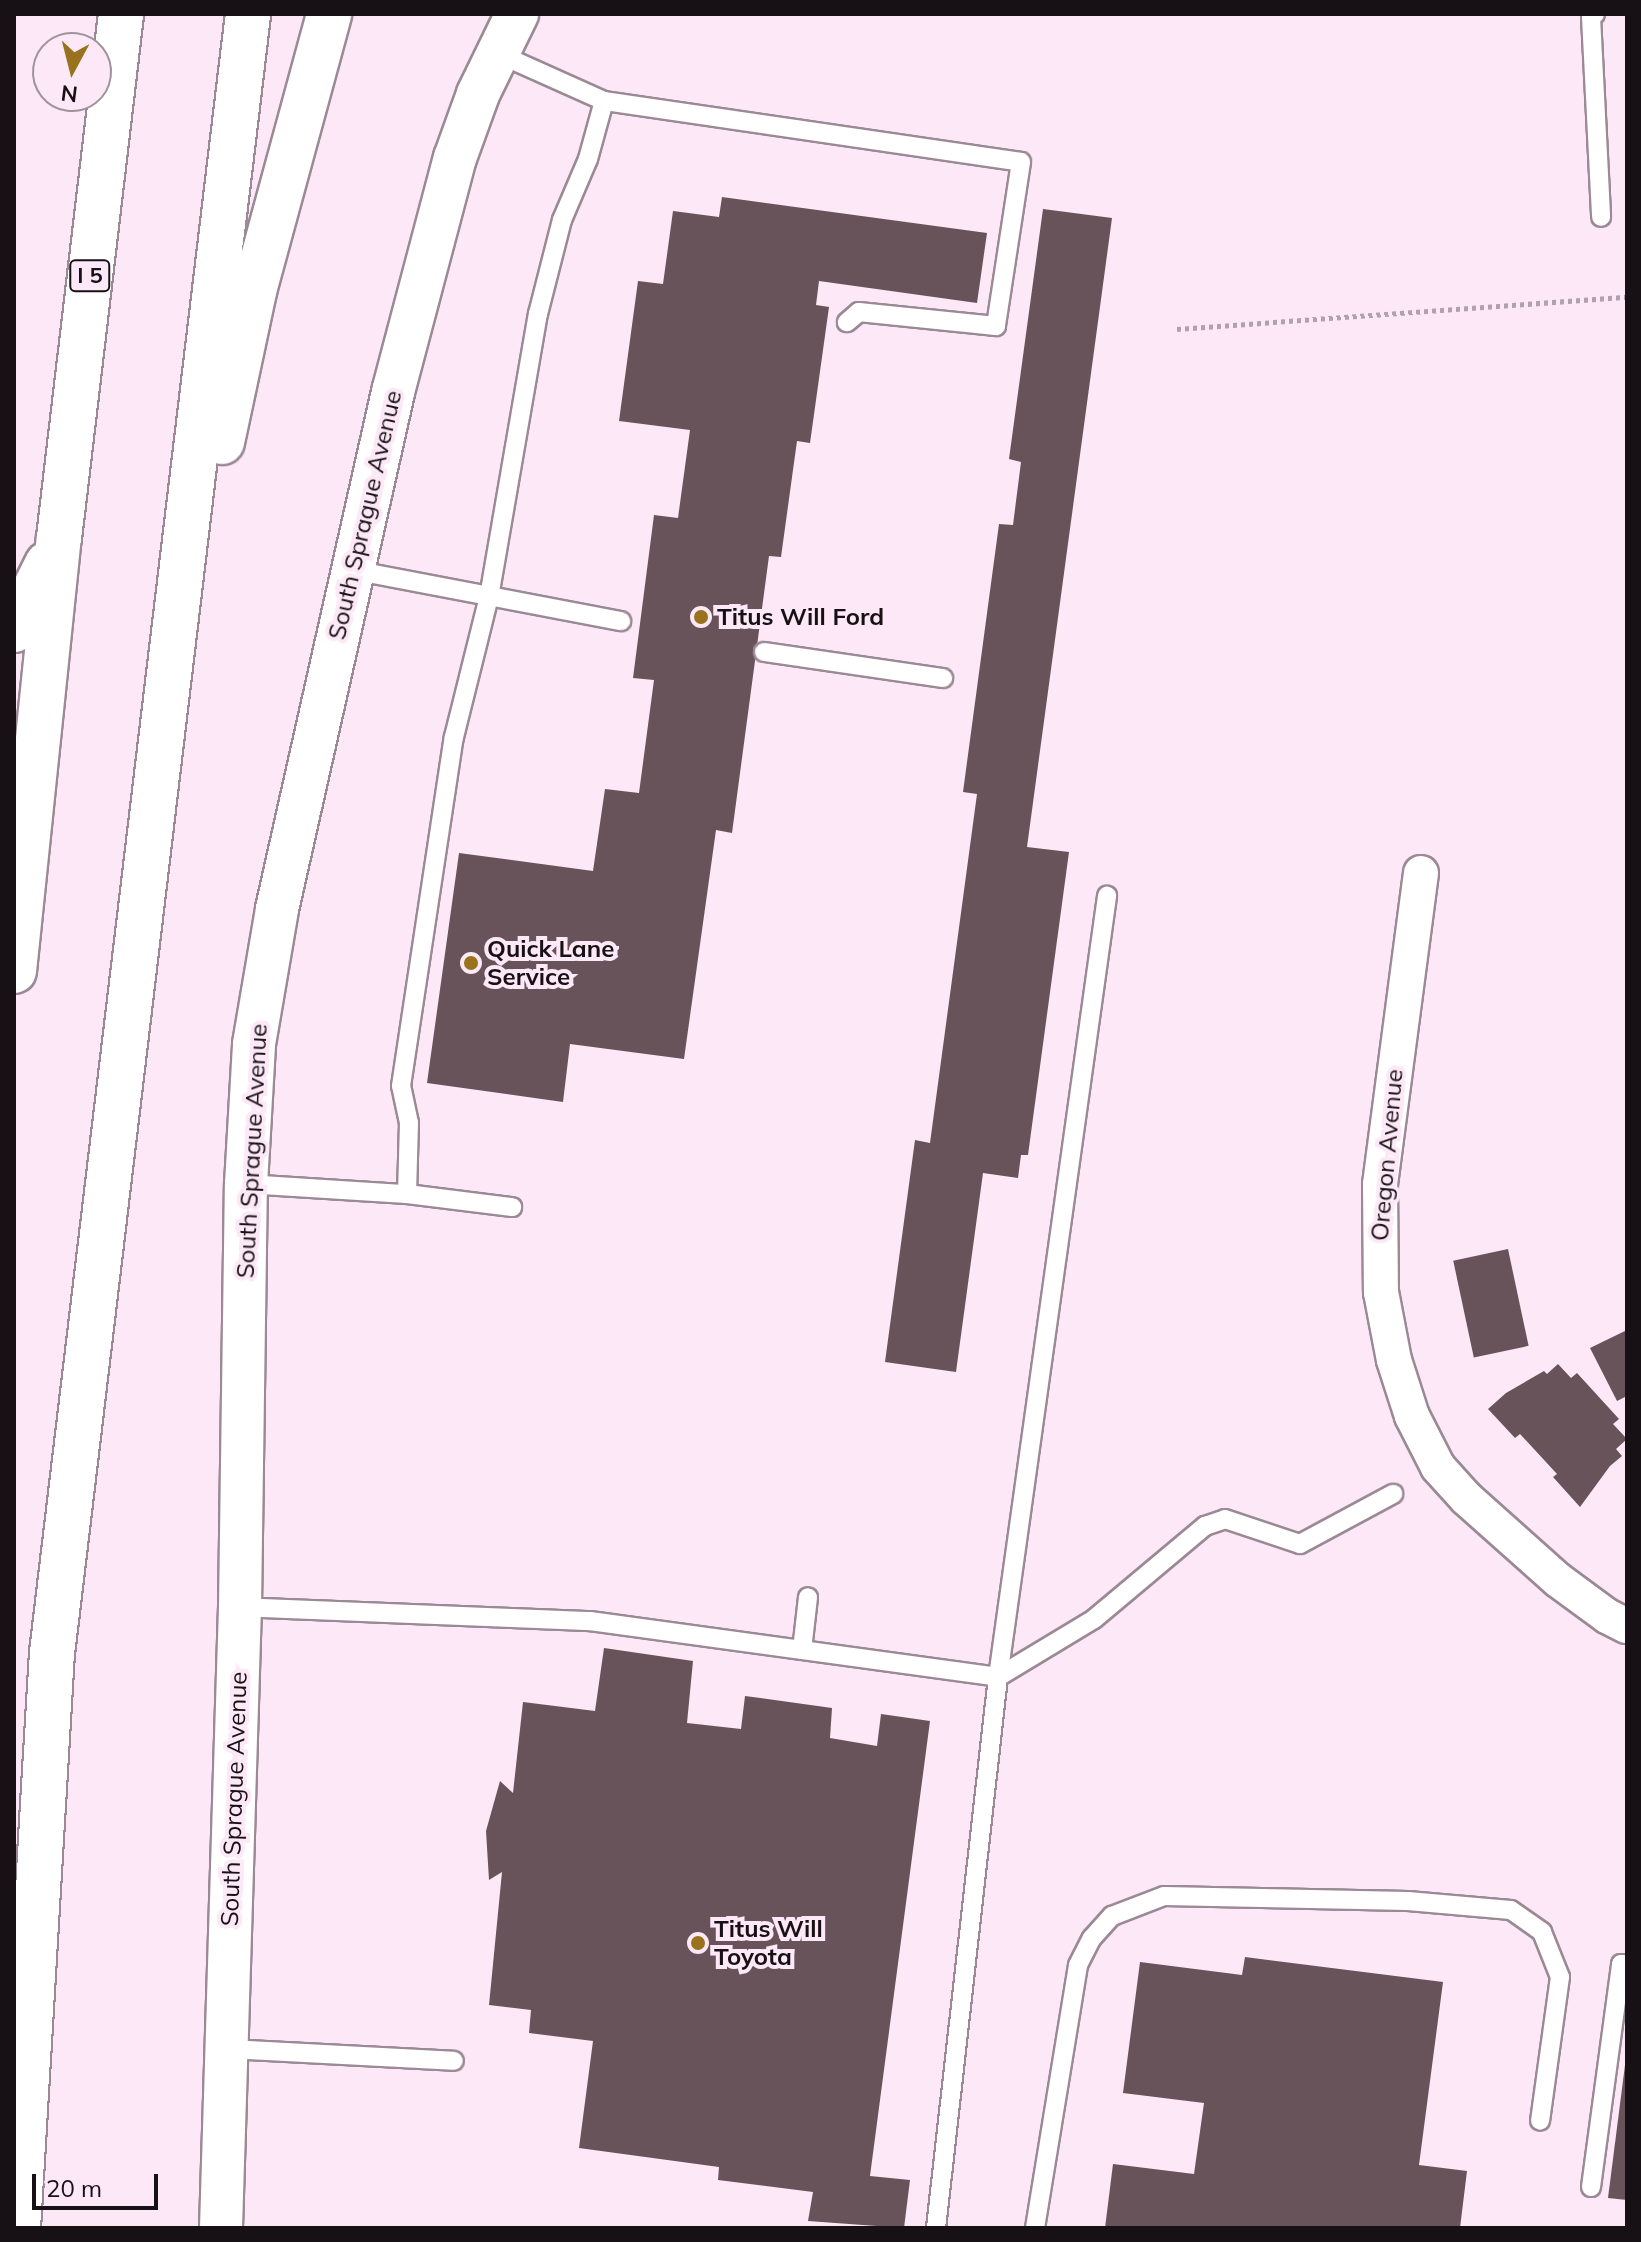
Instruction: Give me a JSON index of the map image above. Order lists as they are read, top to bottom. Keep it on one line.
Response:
{"streets":{"highway":["I 5"],"street":["South Sprague Avenue","Oregon Avenue"]},"places":["Titus Will Ford","Quick Lane Service","Titus Will Toyota"],"scale_bar":"20 m","north":"bottom"}
